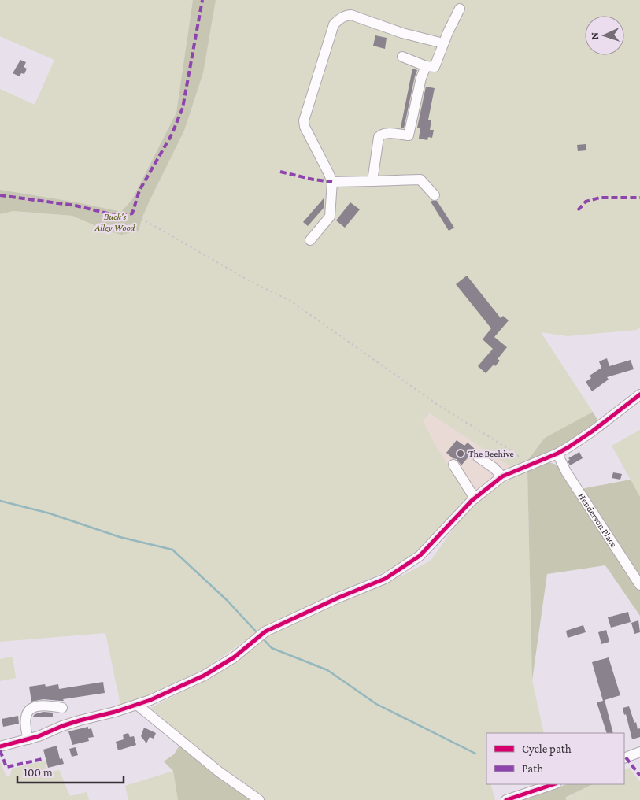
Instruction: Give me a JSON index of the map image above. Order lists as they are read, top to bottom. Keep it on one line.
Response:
{"streets":{"street":["Henderson Place"]},"parks":["Buck's Alley Wood"],"places":["The Beehive"],"legend":["Cycle path","Path"],"scale_bar":"100 m","north":"left"}
